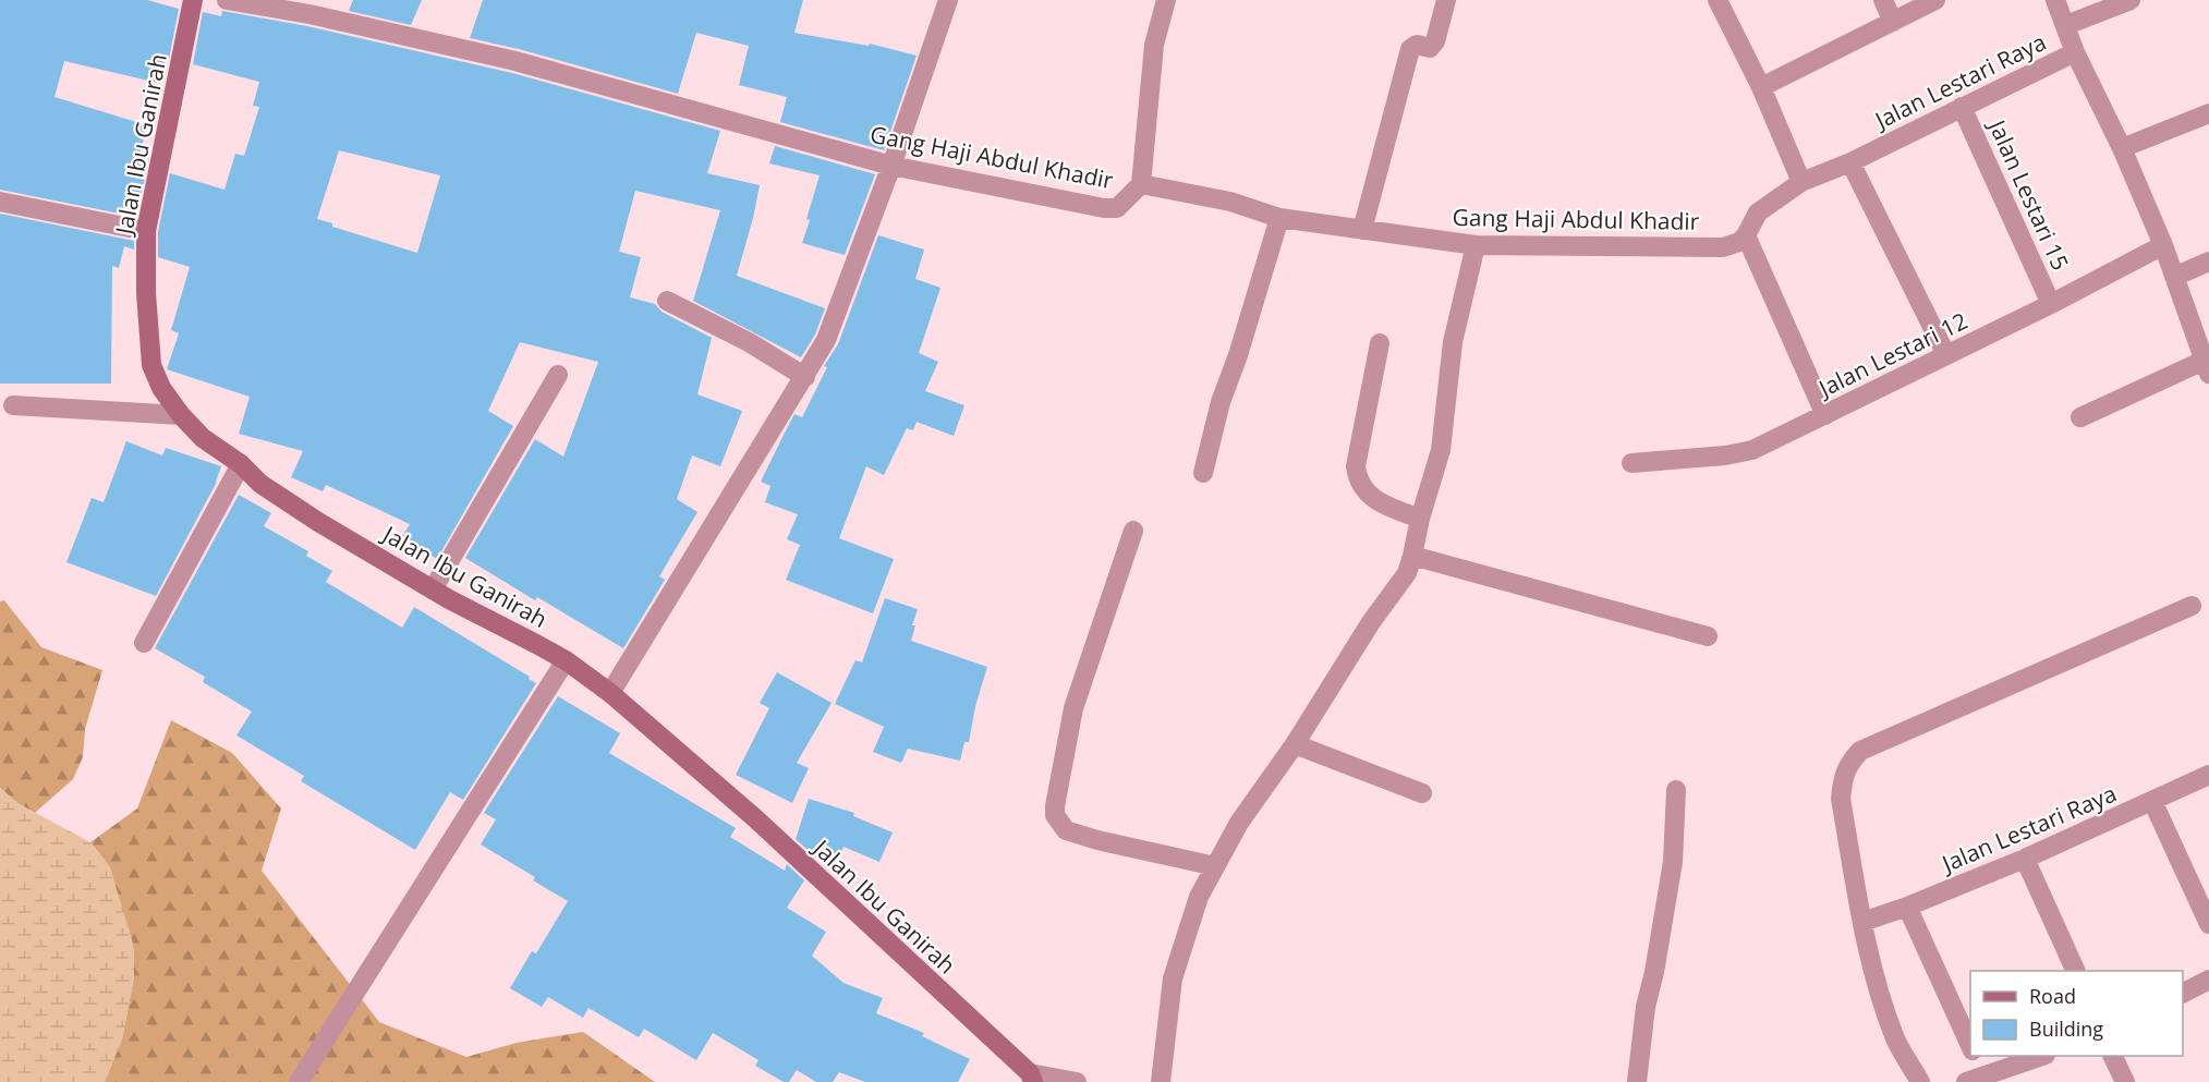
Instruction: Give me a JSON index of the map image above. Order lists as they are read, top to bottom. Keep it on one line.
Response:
{"streets":{"main road":["Jalan Ibu Ganirah"],"street":["Jalan Lestari Raya","Gang Haji Abdul Khadir","Jalan Lestari 15","Jalan Lestari 12"]},"crossings":[["Jalan Lestari Raya","Gang Haji Abdul Khadir"],["Jalan Lestari Raya","Jalan Lestari 15"],["Jalan Lestari Raya","Jalan Lestari 12"],["Jalan Lestari 15","Jalan Lestari 12"]],"legend":["Road","Building"]}
